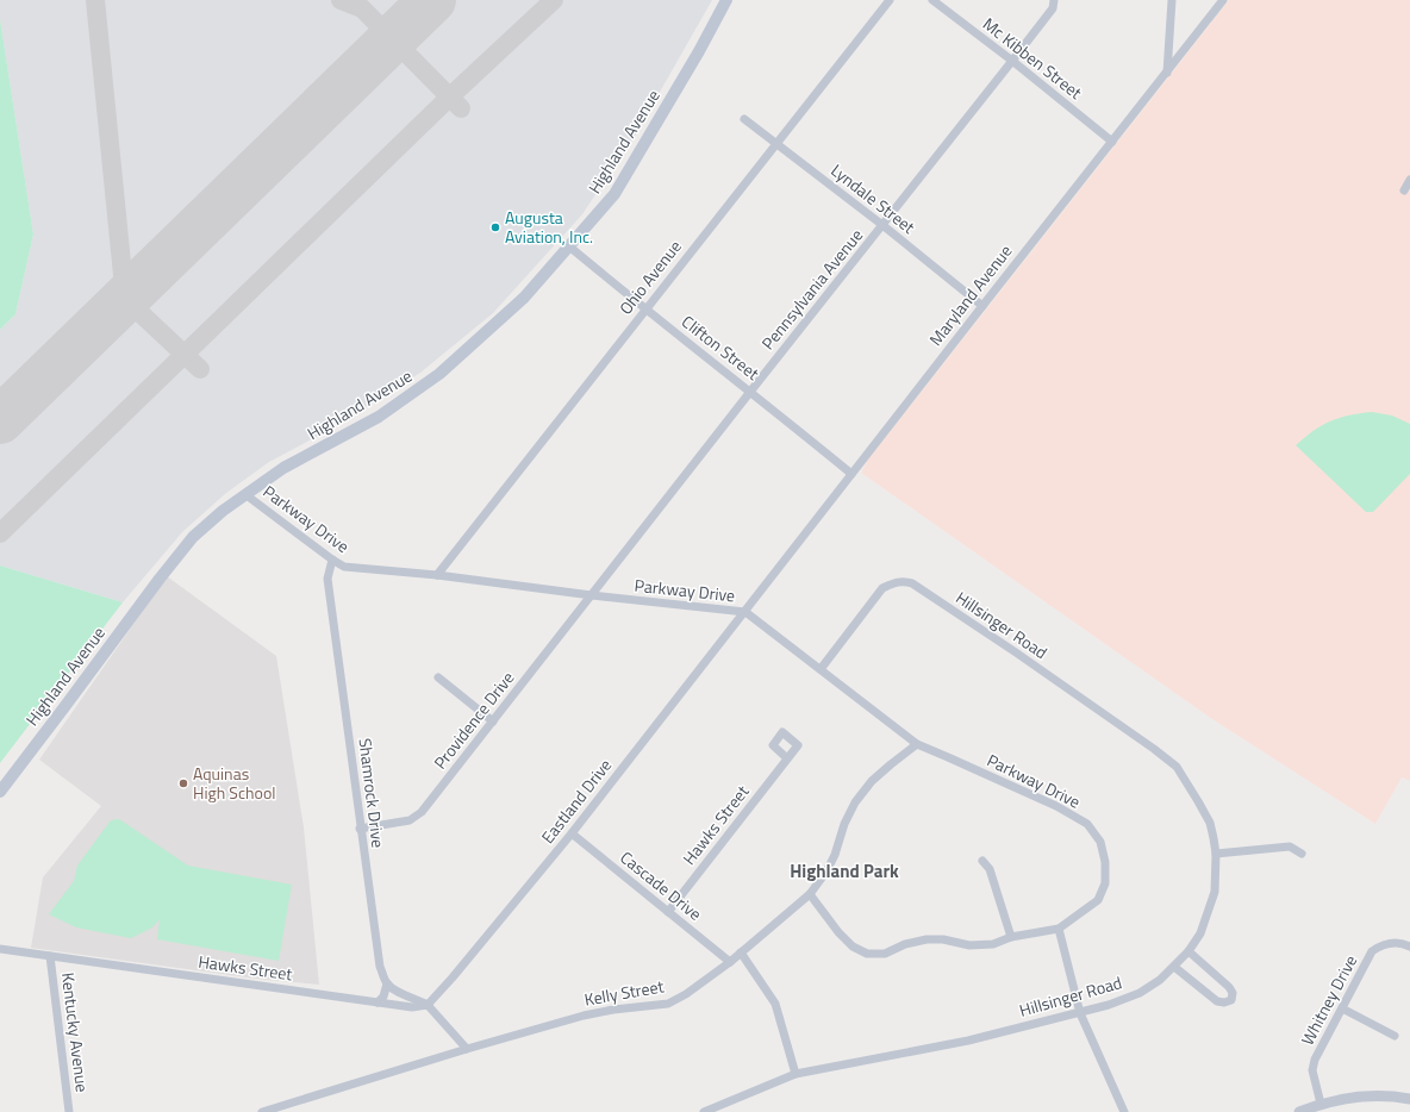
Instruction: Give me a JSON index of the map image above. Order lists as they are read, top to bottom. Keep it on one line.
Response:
{"streets":{"main road":["Highland Avenue"],"street":["Mc Kibben Street","Lyndale Street","Ohio Avenue","Pennsylvania Avenue","Maryland Avenue","Clifton Street","Parkway Drive","Hillsinger Road","Providence Drive","Shamrock Drive","Eastland Drive","Hawks Street","Cascade Drive","Kelly Street","Whitney Drive","Kentucky Avenue"]},"crossings":[["Mc Kibben Street","Pennsylvania Avenue"],["Mc Kibben Street","Maryland Avenue"],["Highland Avenue","Clifton Street"],["Highland Avenue","Parkway Drive"],["Lyndale Street","Ohio Avenue"],["Lyndale Street","Pennsylvania Avenue"],["Lyndale Street","Maryland Avenue"],["Ohio Avenue","Clifton Street"],["Ohio Avenue","Parkway Drive"],["Pennsylvania Avenue","Clifton Street"],["Pennsylvania Avenue","Parkway Drive"],["Pennsylvania Avenue","Providence Drive"],["Maryland Avenue","Clifton Street"],["Maryland Avenue","Parkway Drive"],["Maryland Avenue","Eastland Drive"],["Parkway Drive","Hillsinger Road"],["Parkway Drive","Providence Drive"],["Parkway Drive","Shamrock Drive"],["Parkway Drive","Eastland Drive"],["Parkway Drive","Kelly Street"],["Providence Drive","Shamrock Drive"],["Eastland Drive","Hawks Street"],["Eastland Drive","Cascade Drive"],["Hawks Street","Cascade Drive"],["Hawks Street","Kentucky Avenue"],["Cascade Drive","Kelly Street"]],"districts":["Highland Park"],"places":["Augusta Aviation, Inc.","Aquinas High School"]}
